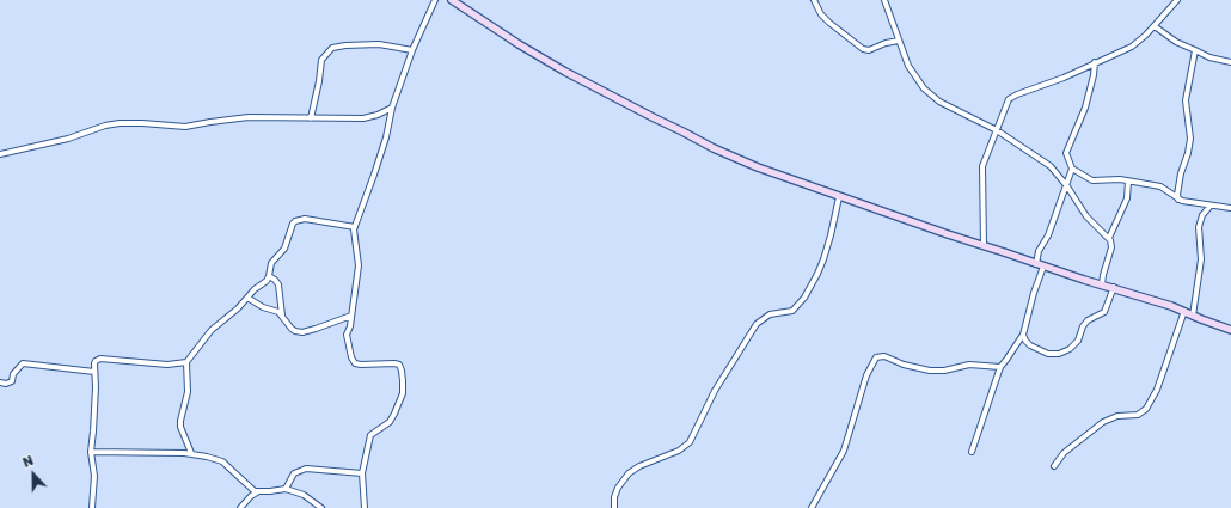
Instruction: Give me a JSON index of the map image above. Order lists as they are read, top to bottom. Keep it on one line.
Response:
{"north":"top"}
